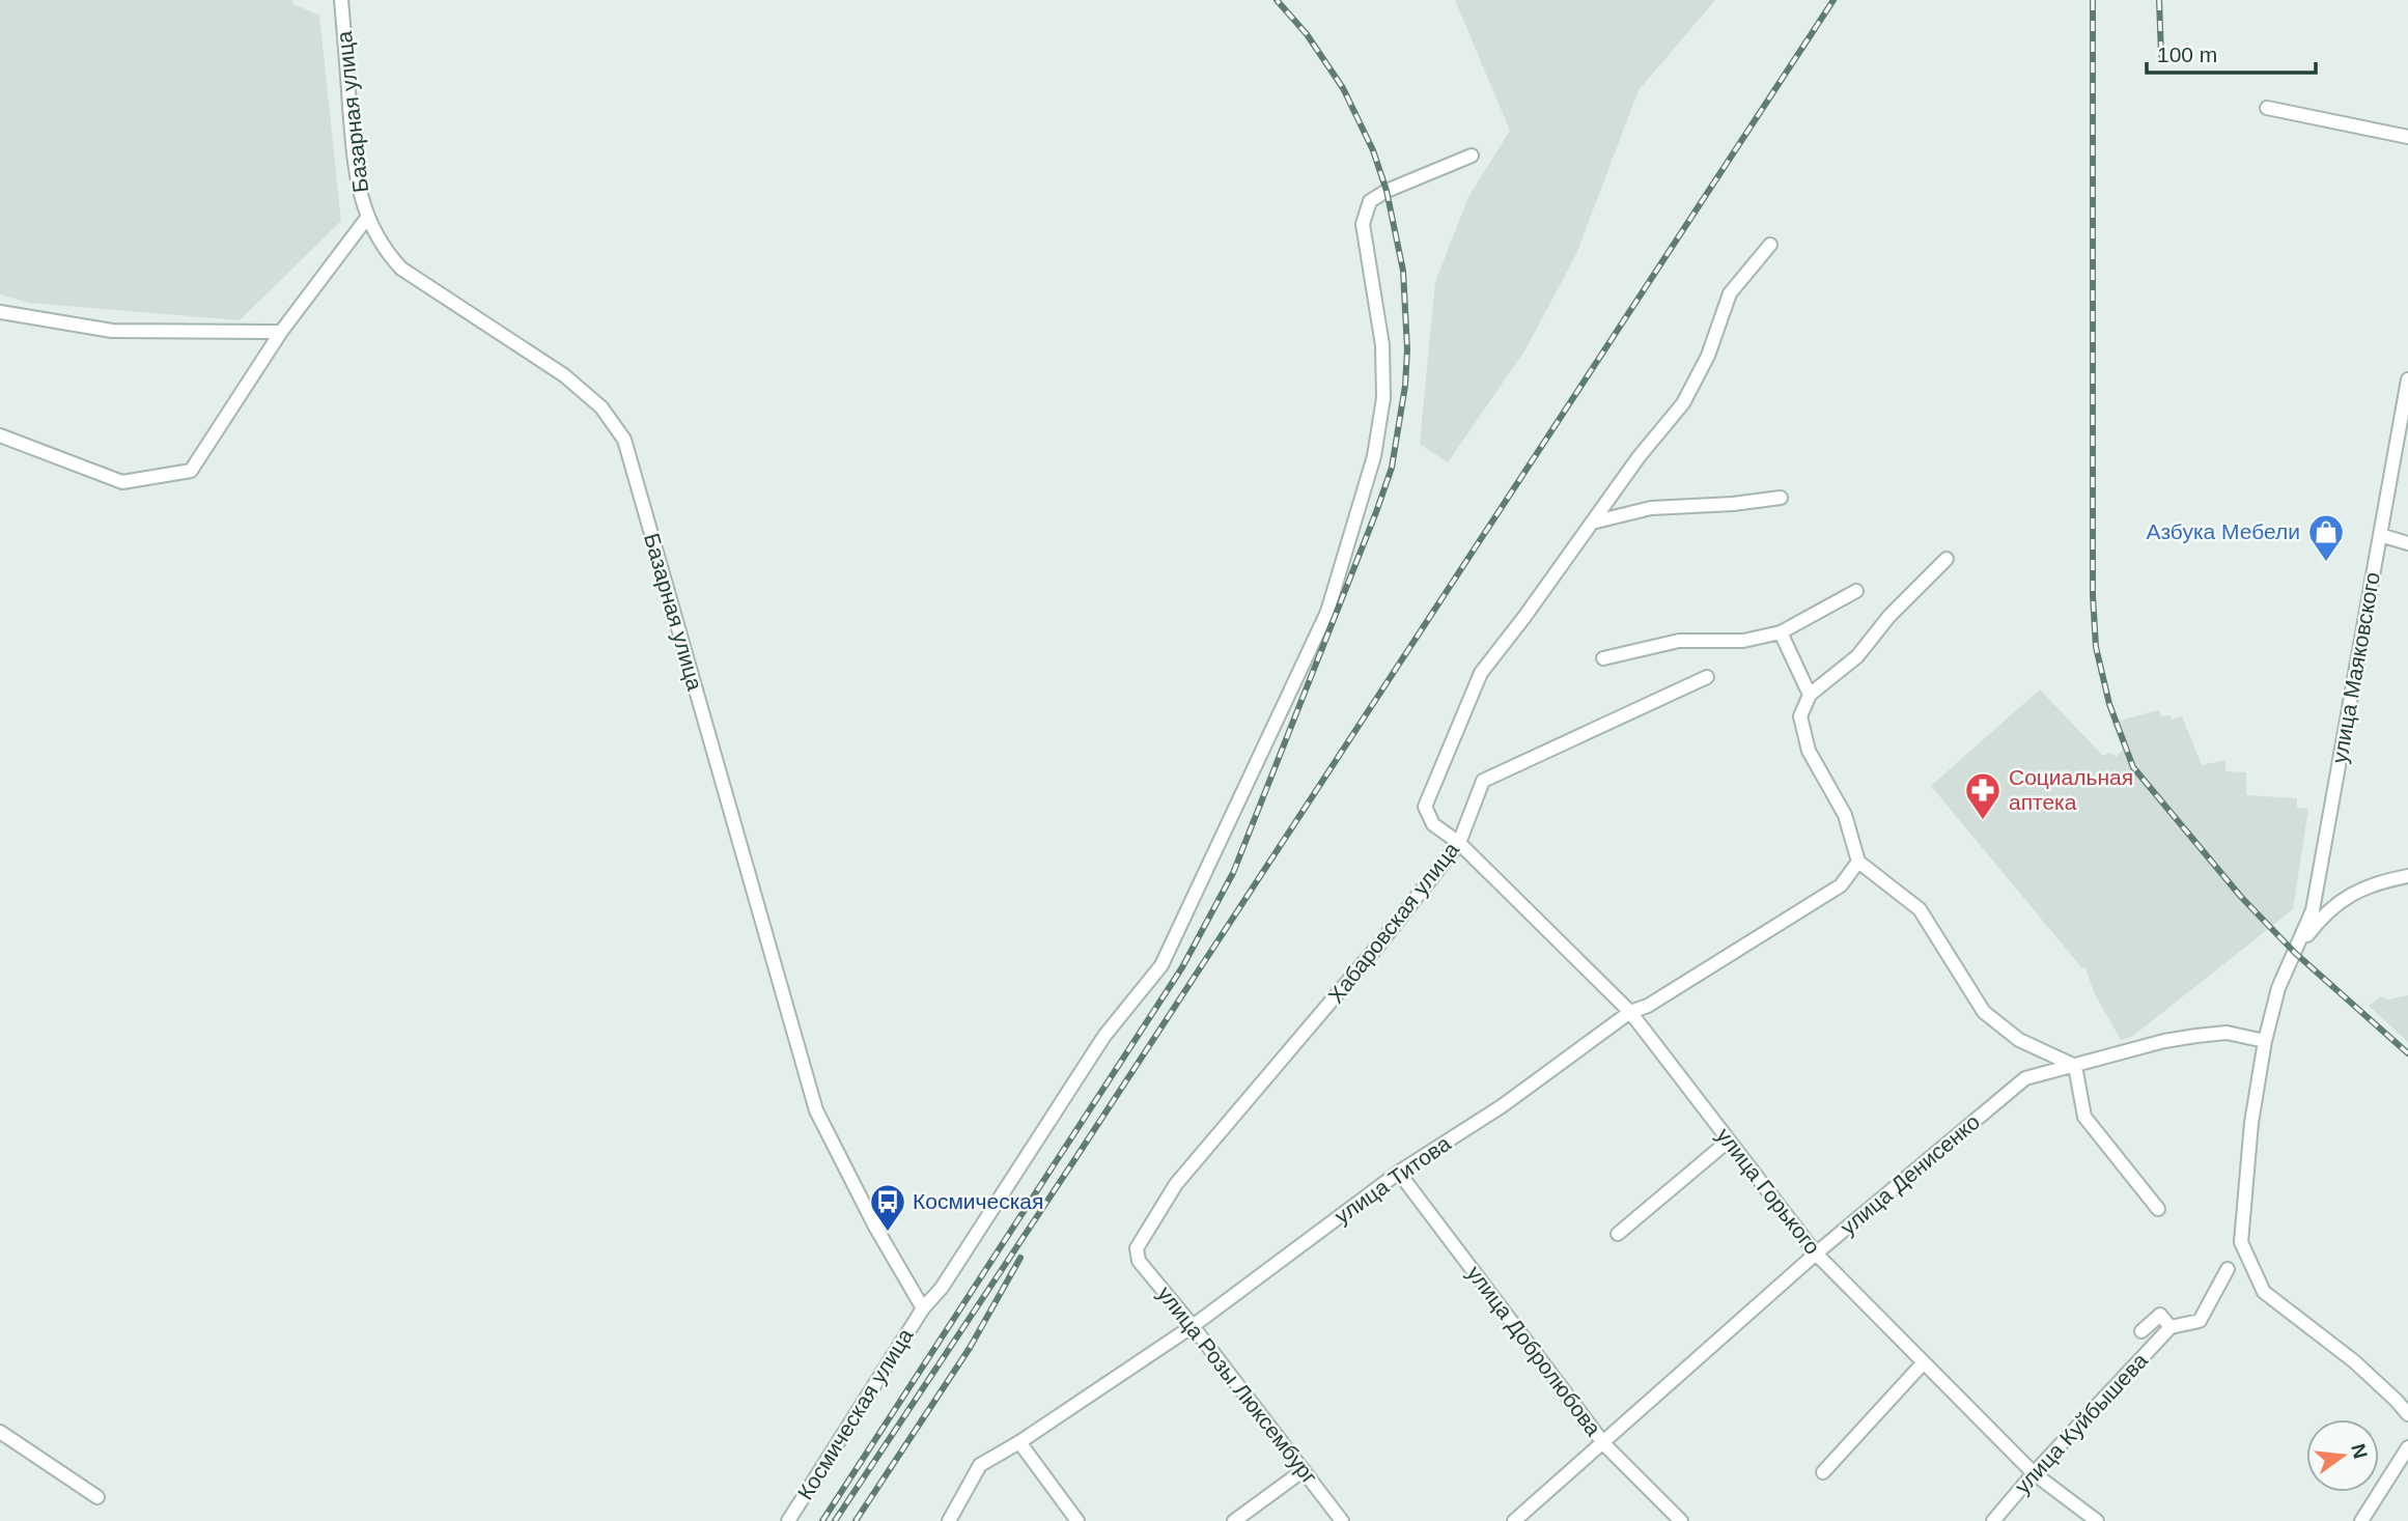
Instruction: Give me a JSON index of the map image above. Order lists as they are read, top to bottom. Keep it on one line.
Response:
{"streets":{"street":["Базарная улица","улица Маяковского","Хабаровская улица","улица Денисенко","улица Титова","улица Горького","улица Добролюбова","улица Розы Люксембург","Космическая улица","улица Куйбышева"]},"crossings":[["Базарная улица","Космическая улица"],["Хабаровская улица","улица Горького"],["Хабаровская улица","улица Розы Люксембург"],["улица Денисенко","улица Горького"],["улица Денисенко","улица Добролюбова"],["улица Титова","улица Горького"],["улица Титова","улица Добролюбова"],["улица Титова","улица Розы Люксембург"],["улица Горького","улица Куйбышева"]],"places":{"shop":["Азбука Мебели"],"pharmacy":["Социальная аптека"],"bus stop":["Космическая"]},"scale_bar":"100 m","north":"right"}
